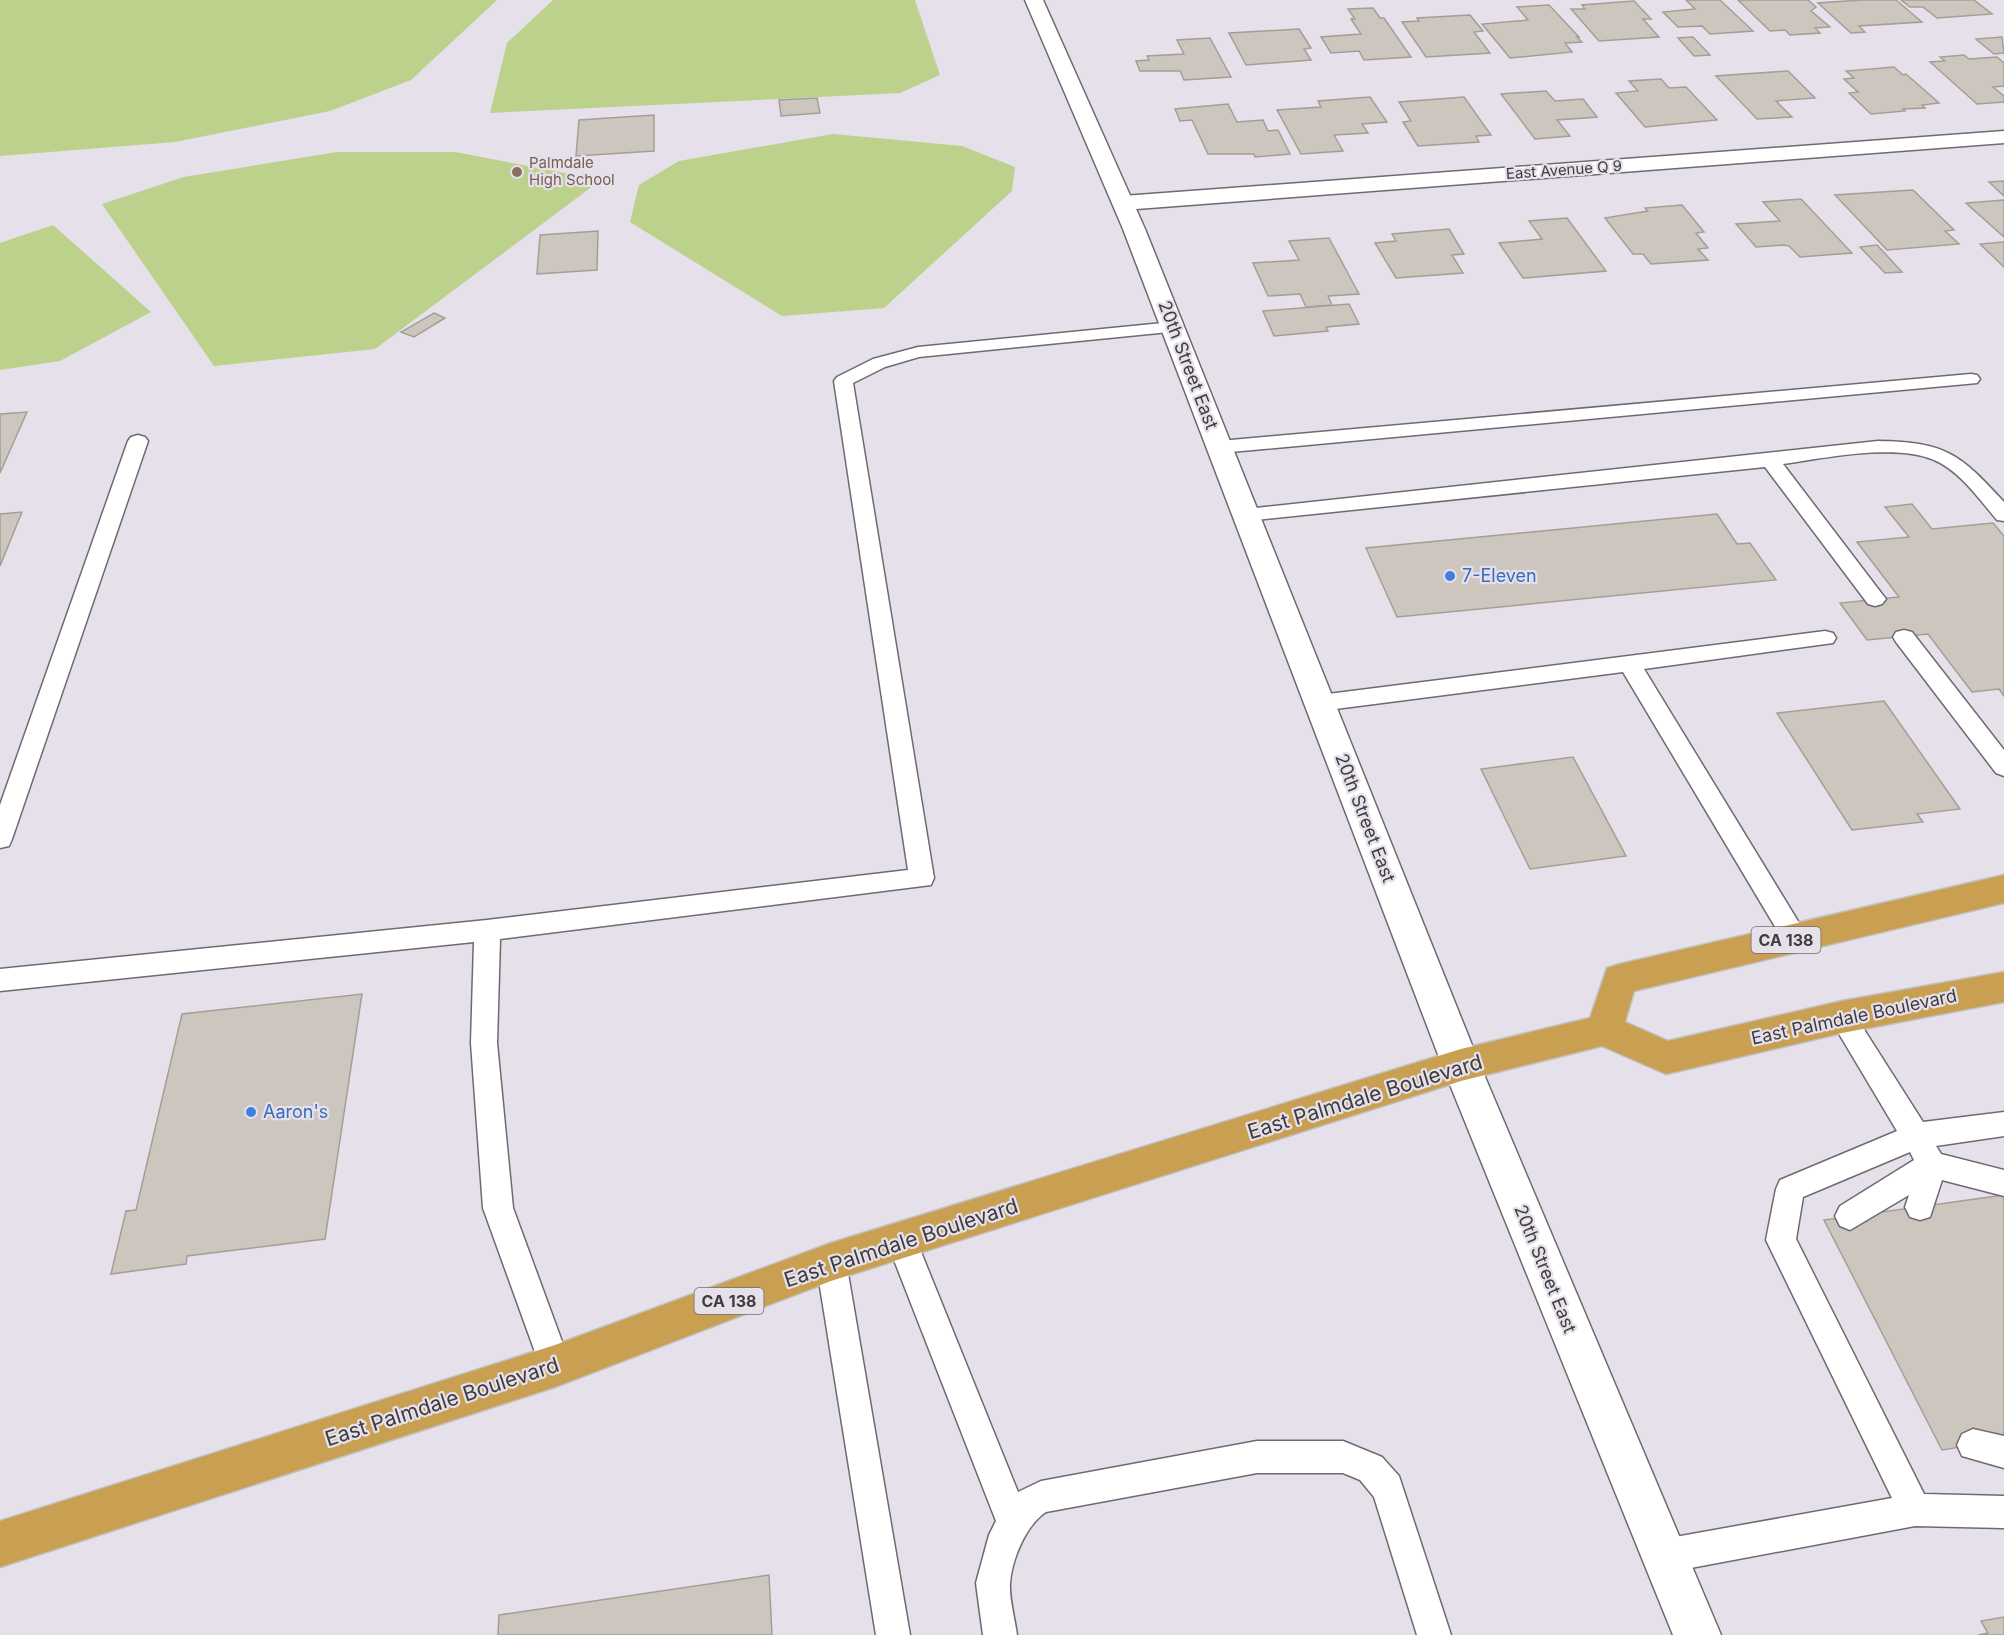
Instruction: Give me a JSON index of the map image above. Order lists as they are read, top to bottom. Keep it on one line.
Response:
{"streets":{"highway":["CA 138","East Palmdale Boulevard"],"street":["East Avenue Q 9","20th Street East"]},"crossings":[["East Avenue Q 9","20th Street East"],["20th Street East","East Palmdale Boulevard"],["CA 138","East Palmdale Boulevard"]],"places":["Palmdale High School","7-Eleven","Aaron's"]}
